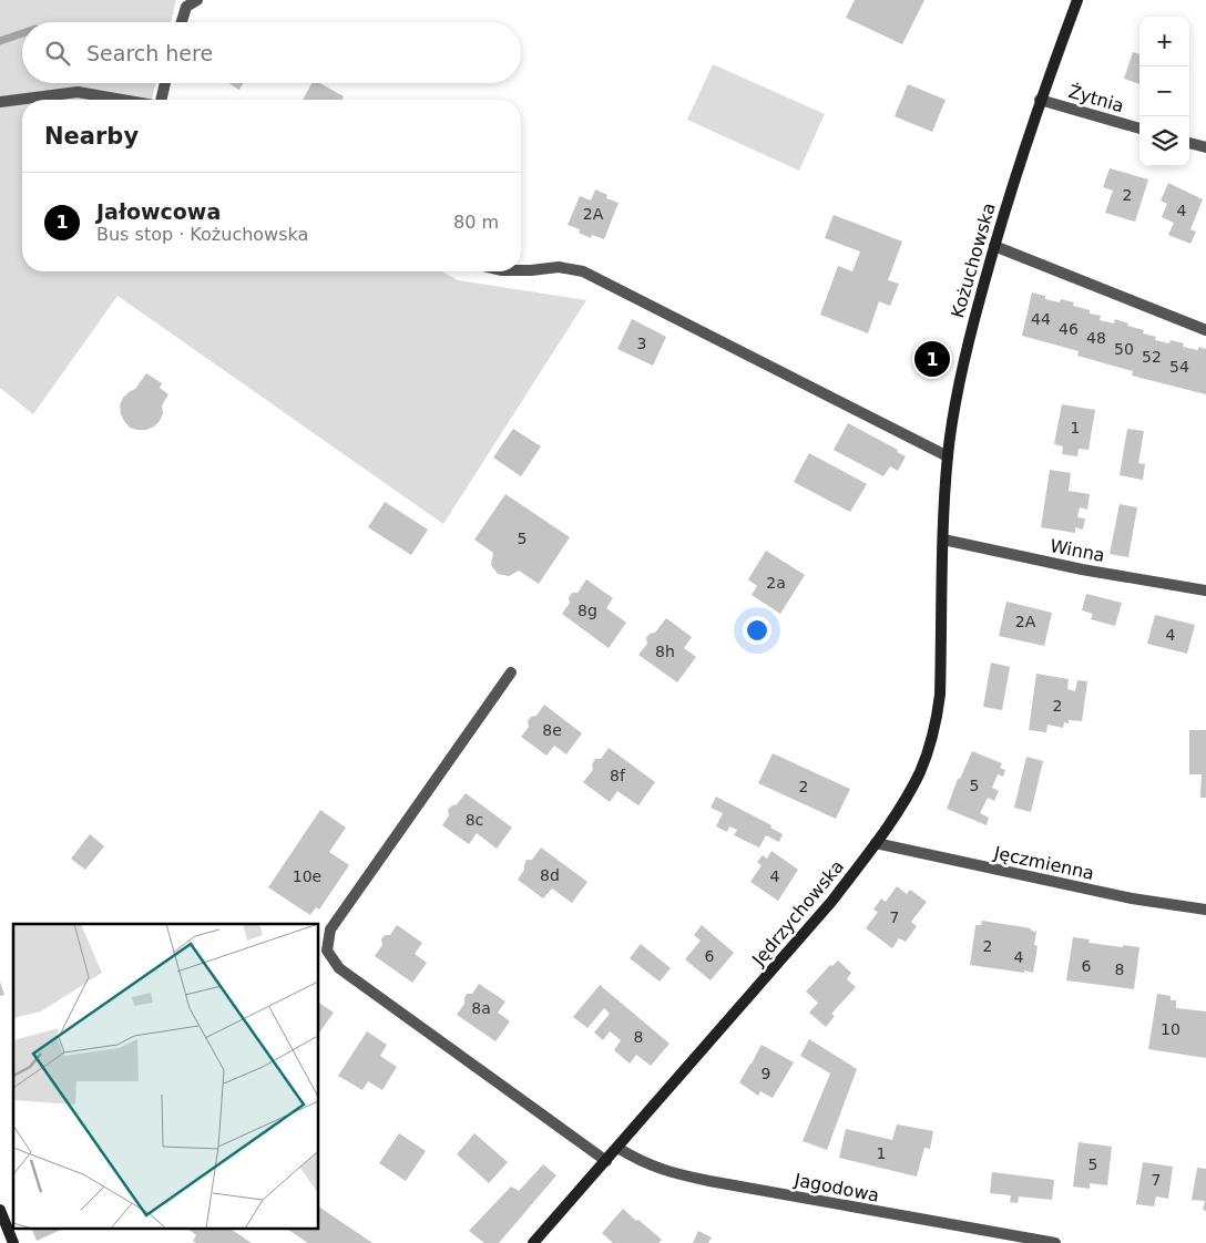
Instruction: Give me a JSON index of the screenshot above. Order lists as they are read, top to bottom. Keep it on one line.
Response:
{"streets":{"main road":["Kożuchowska","Jędrzychowska"],"street":["Żytnia","Winna","Jęczmienna","Jagodowa"]},"crossings":[["Żytnia","Kożuchowska"],["Kożuchowska","Winna"],["Kożuchowska","Jędrzychowska"],["Winna","Jędrzychowska"],["Jęczmienna","Jędrzychowska"],["Jędrzychowska","Jagodowa"]],"house_numbers":["2","4","2A","44","46","48","3","50","52","54","1","5","2a","8g","2A","4","8h","2","8e","8f","5","2","8c","8d","10e","4","7","2","6","4","6","8","8a","10","8","9","1","5","7"],"page":{"map_buttons":["+","−"],"search":"Search here","heading":"Nearby","list":[{"mark":"1","name":"Jałowcowa","note":"Bus stop · Kożuchowska","value":"80 m"}],"pins":"1"}}
